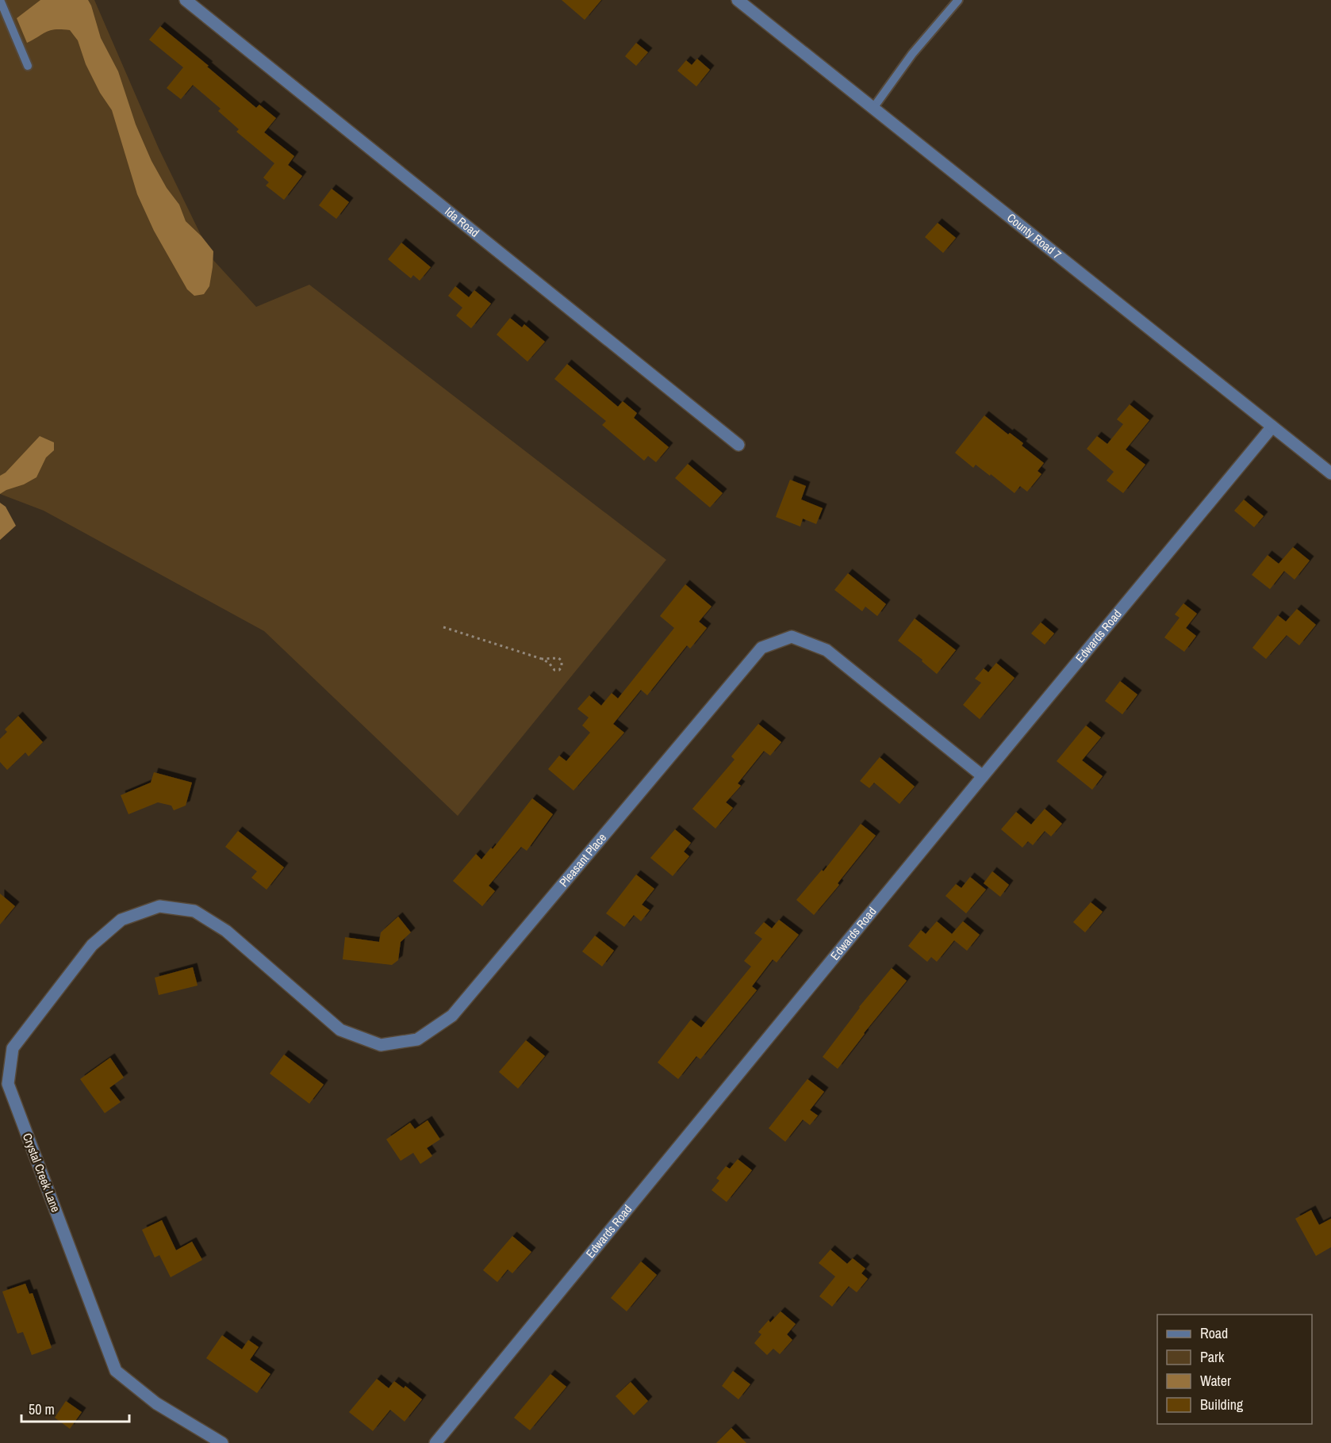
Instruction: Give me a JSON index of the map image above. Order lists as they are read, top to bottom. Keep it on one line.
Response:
{"streets":{"street":["Ida Road","County Road 7","Edwards Road","Pleasant Place","Crystal Creek Lane"]},"crossings":[["County Road 7","Edwards Road"],["Edwards Road","Pleasant Place"],["Pleasant Place","Crystal Creek Lane"]],"legend":["Road","Park","Water","Building"],"scale_bar":"50 m"}
